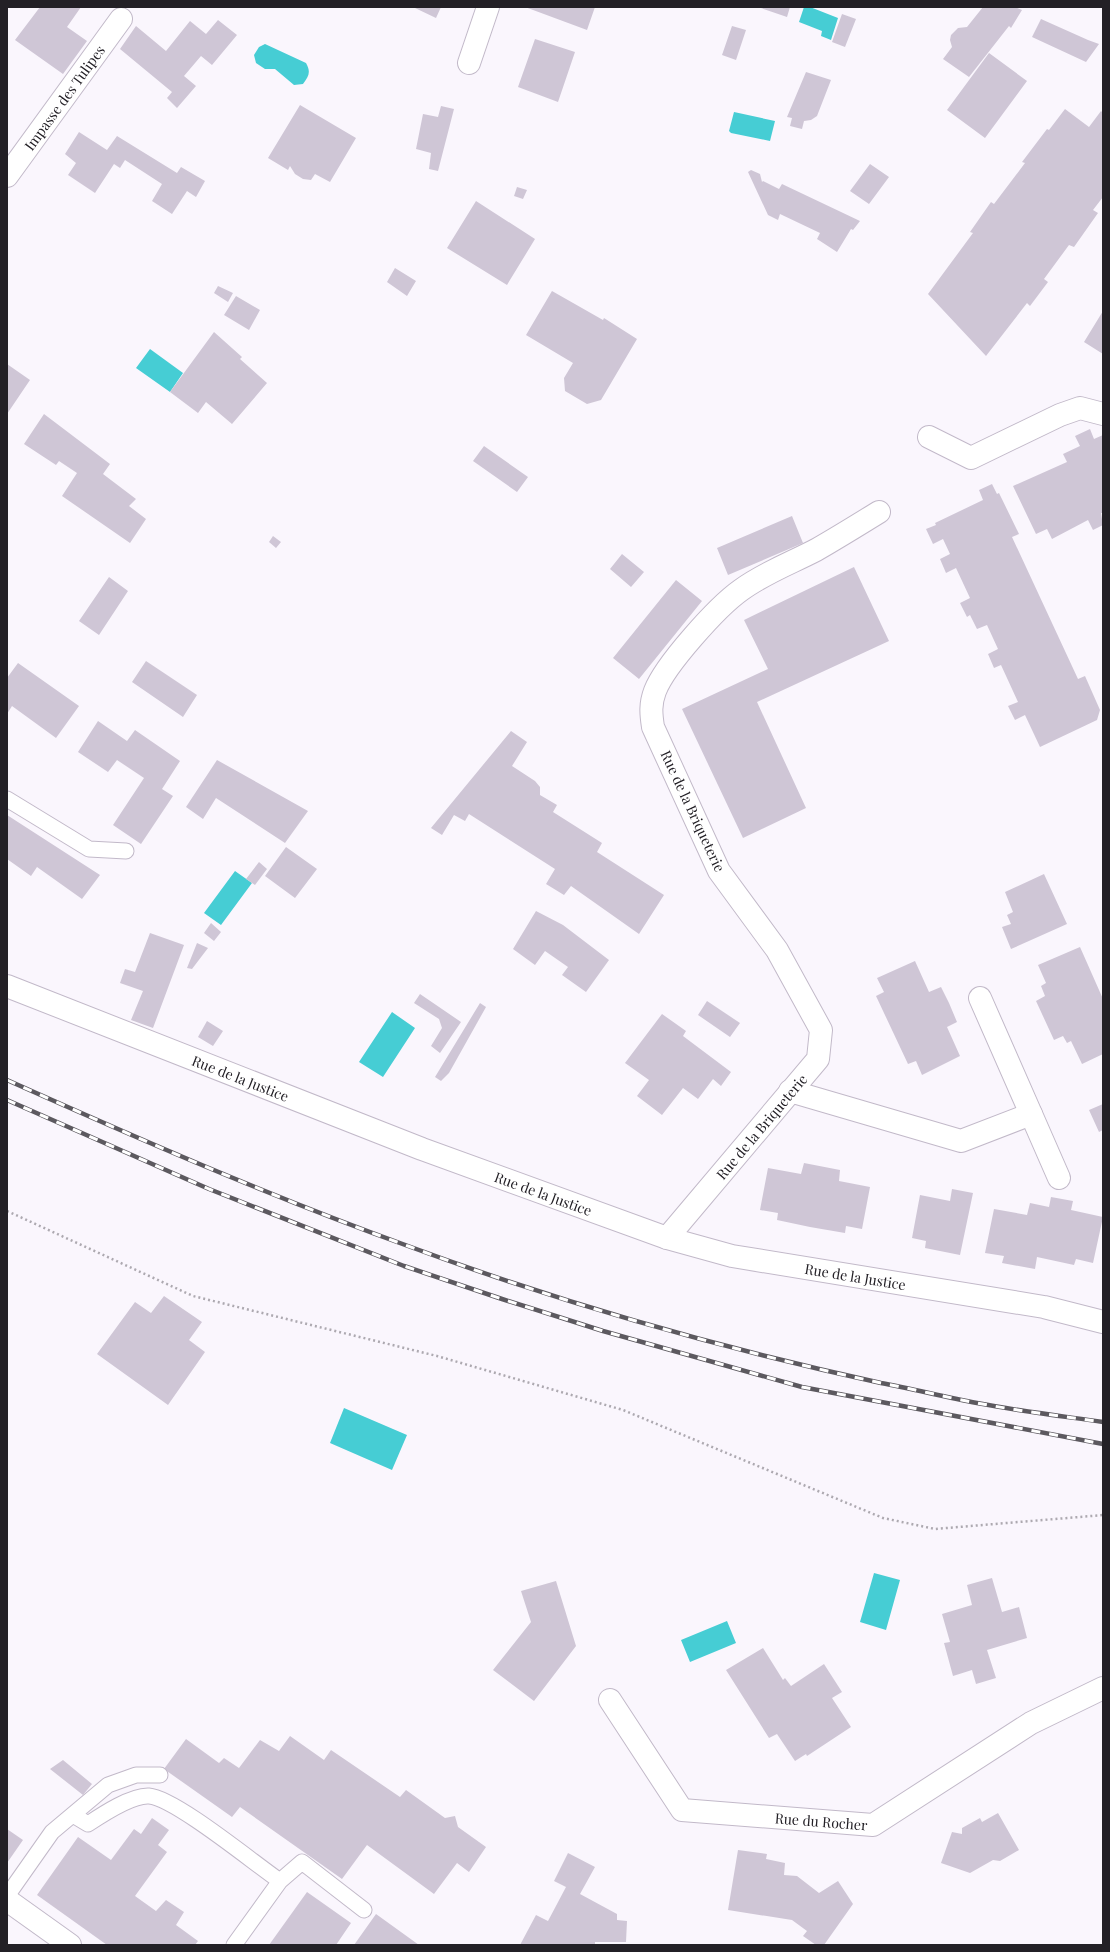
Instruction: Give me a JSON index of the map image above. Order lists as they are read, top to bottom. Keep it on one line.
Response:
{"streets":{"street":["Impasse des Tulipes","Rue de la Briqueterie","Rue de la Justice","Rue du Rocher"]},"crossings":[["Rue de la Briqueterie","Rue de la Justice"]]}
